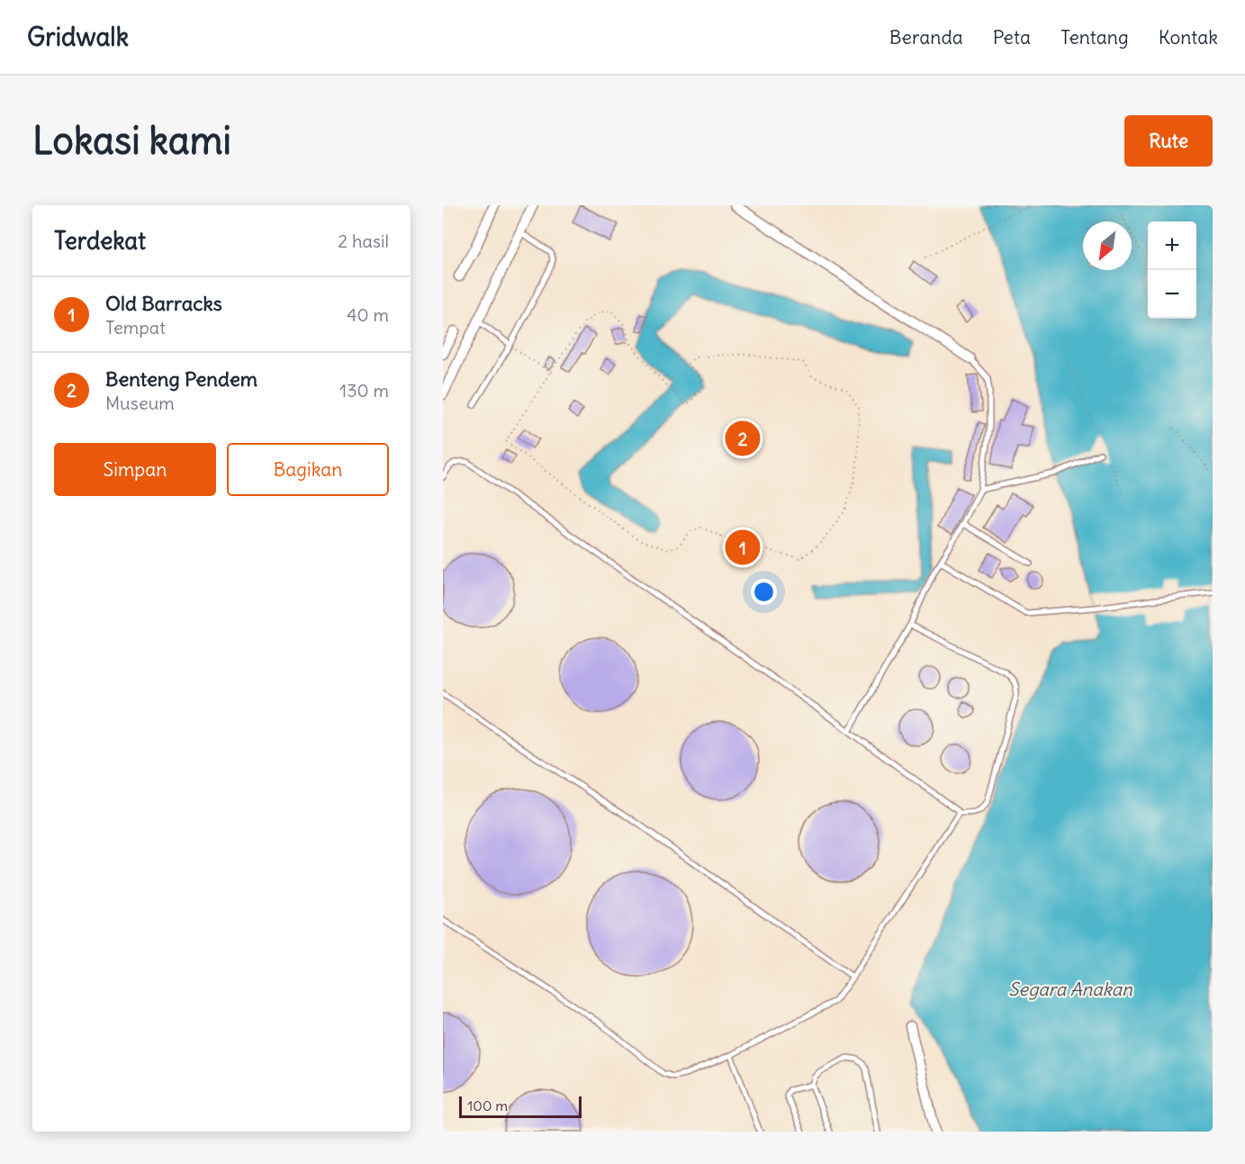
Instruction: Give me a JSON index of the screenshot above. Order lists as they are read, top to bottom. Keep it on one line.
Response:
{"water":["Segara Anakan"],"scale_bar":"100 m","north":"bottom left","page":{"header":"Gridwalk","nav":["Beranda","Peta","Tentang","Kontak"],"buttons":["Rute",["Simpan","Bagikan"]],"title":"Lokasi kami","heading":["Terdekat","2 hasil"],"map_buttons":["+","−"],"list":[{"mark":"1","name":"Old Barracks","note":"Tempat","value":"40 m"},{"mark":"2","name":"Benteng Pendem","note":"Museum","value":"130 m"}],"pins":["2","1"],"scale":"100 m"}}
